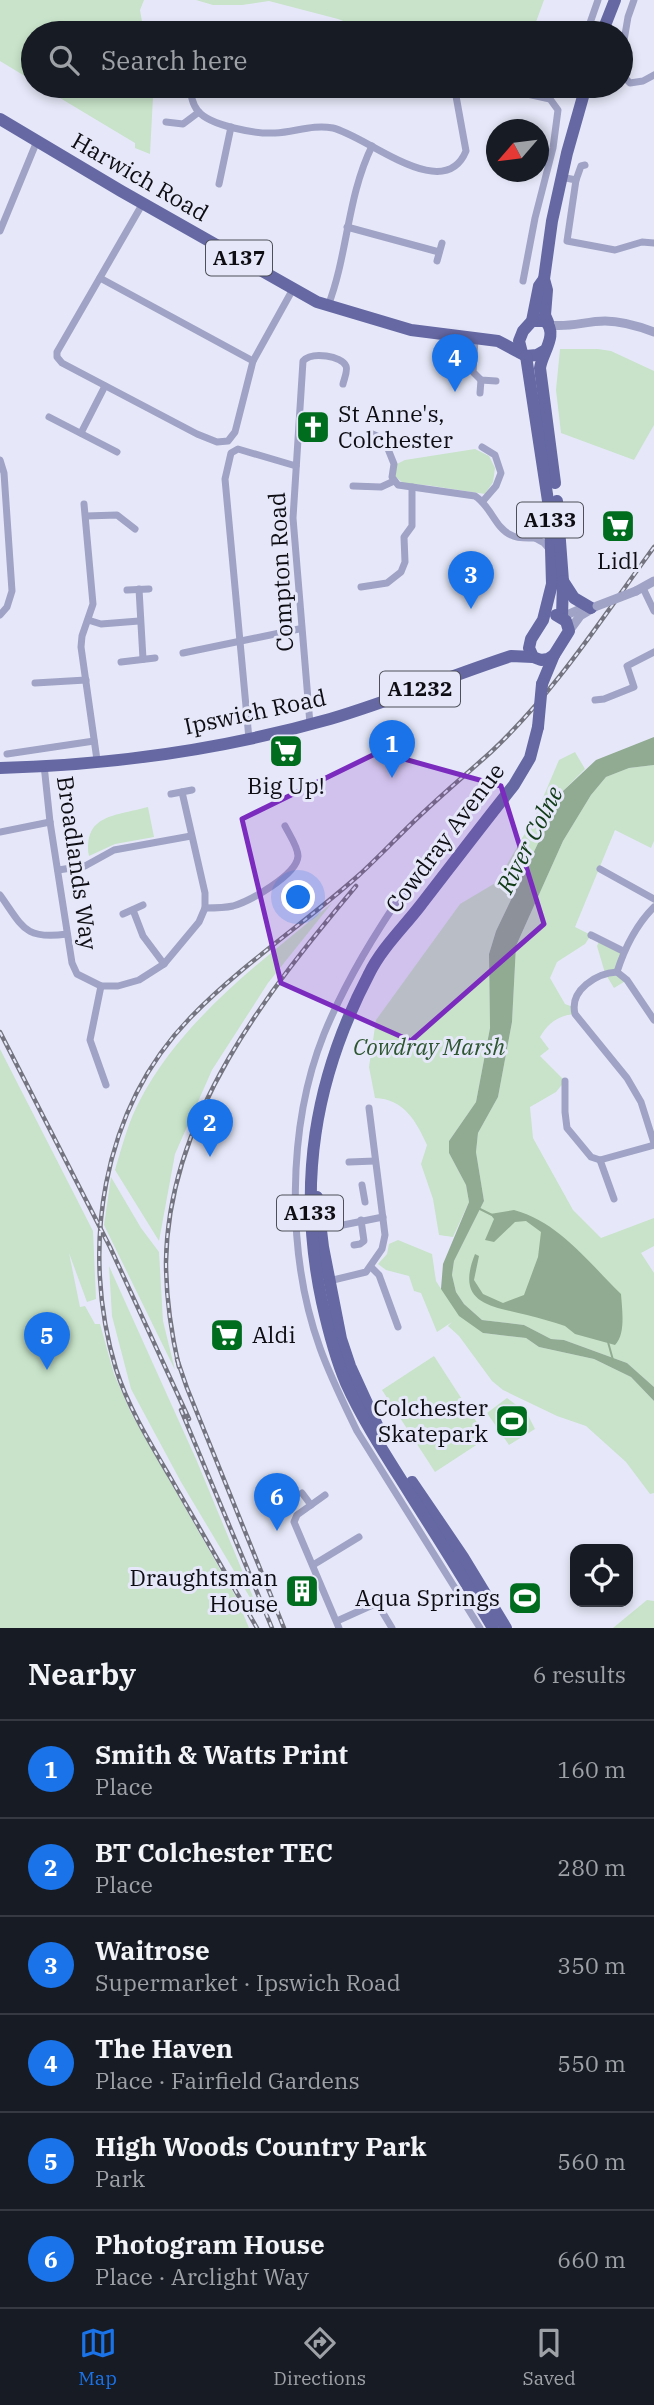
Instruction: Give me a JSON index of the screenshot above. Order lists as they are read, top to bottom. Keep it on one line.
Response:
{"streets":{"main road":["Harwich Road","A137","A133","A1232","Ipswich Road","Cowdray Avenue"],"street":["Compton Road","Broadlands Way"]},"crossings":[["Harwich Road","A133"],["A133","Ipswich Road"],["A133","Cowdray Avenue"],["Compton Road","Ipswich Road"],["Ipswich Road","Cowdray Avenue"],["Ipswich Road","Broadlands Way"]],"water":["River Colne"],"parks":["Cowdray Marsh"],"places":{"church":["St Anne's, Colchester"],"supermarket":["Lidl","Big Up!","Aldi"],"sports":["Colchester Skatepark","Aqua Springs"],"building":["Draughtsman House"]},"north":"bottom left","page":{"search":"Search here","pins":["4","3","1","2","5","6"],"heading":["Nearby","6 results"],"list":[{"mark":"1","name":"Smith & Watts Print","note":"Place","value":"160 m"},{"mark":"2","name":"BT Colchester TEC","note":"Place","value":"280 m"},{"mark":"3","name":"Waitrose","note":"Supermarket · Ipswich Road","value":"350 m"},{"mark":"4","name":"The Haven","note":"Place · Fairfield Gardens","value":"550 m"},{"mark":"5","name":"High Woods Country Park","note":"Park","value":"560 m"},{"mark":"6","name":"Photogram House","note":"Place · Arclight Way","value":"660 m"}],"nav":["Map","Directions","Saved"]}}
